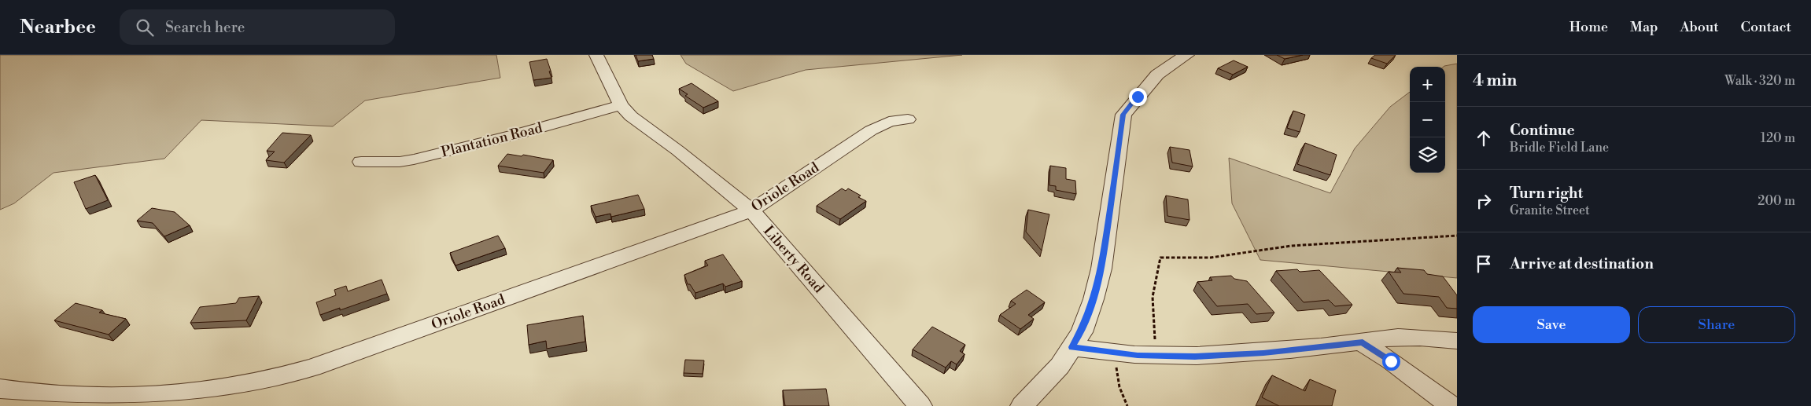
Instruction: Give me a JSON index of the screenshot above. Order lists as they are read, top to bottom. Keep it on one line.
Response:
{"streets":{"street":["Plantation Road","Oriole Road","Liberty Road"]},"crossings":[["Plantation Road","Liberty Road"],["Oriole Road","Liberty Road"]],"page":{"header":"Nearbee","search":"Search here","nav":["Home","Map","About","Contact"],"heading":["4 min","Walk · 320 m"],"map_buttons":["+","−"],"list":[["Continue","Bridle Field Lane","120 m"],["Turn right","Granite Street","200 m"],"Arrive at destination"],"buttons":["Save","Share"]}}
